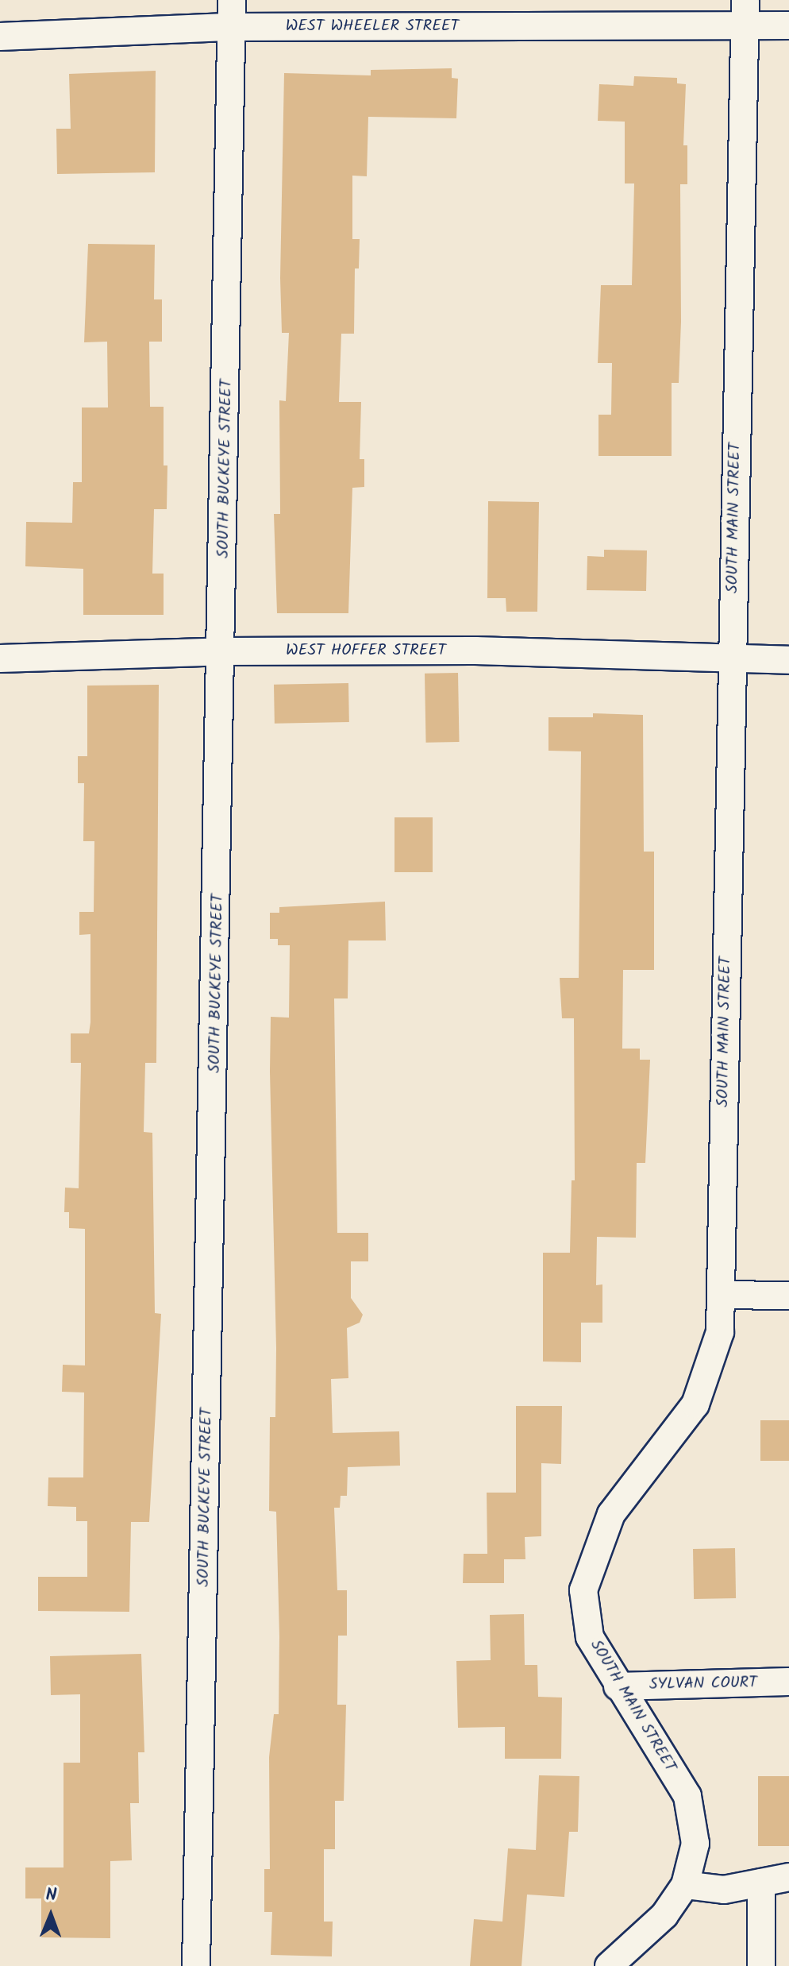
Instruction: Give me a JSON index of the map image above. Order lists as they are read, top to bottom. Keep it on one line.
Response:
{"streets":{"street":["WEST WHEELER STREET","SOUTH BUCKEYE STREET","SOUTH MAIN STREET","WEST HOFFER STREET","SYLVAN COURT"]},"crossings":[["WEST WHEELER STREET","SOUTH BUCKEYE STREET"],["WEST WHEELER STREET","SOUTH MAIN STREET"],["SOUTH BUCKEYE STREET","WEST HOFFER STREET"],["SOUTH MAIN STREET","WEST HOFFER STREET"],["SOUTH MAIN STREET","SYLVAN COURT"]],"north":"top"}
